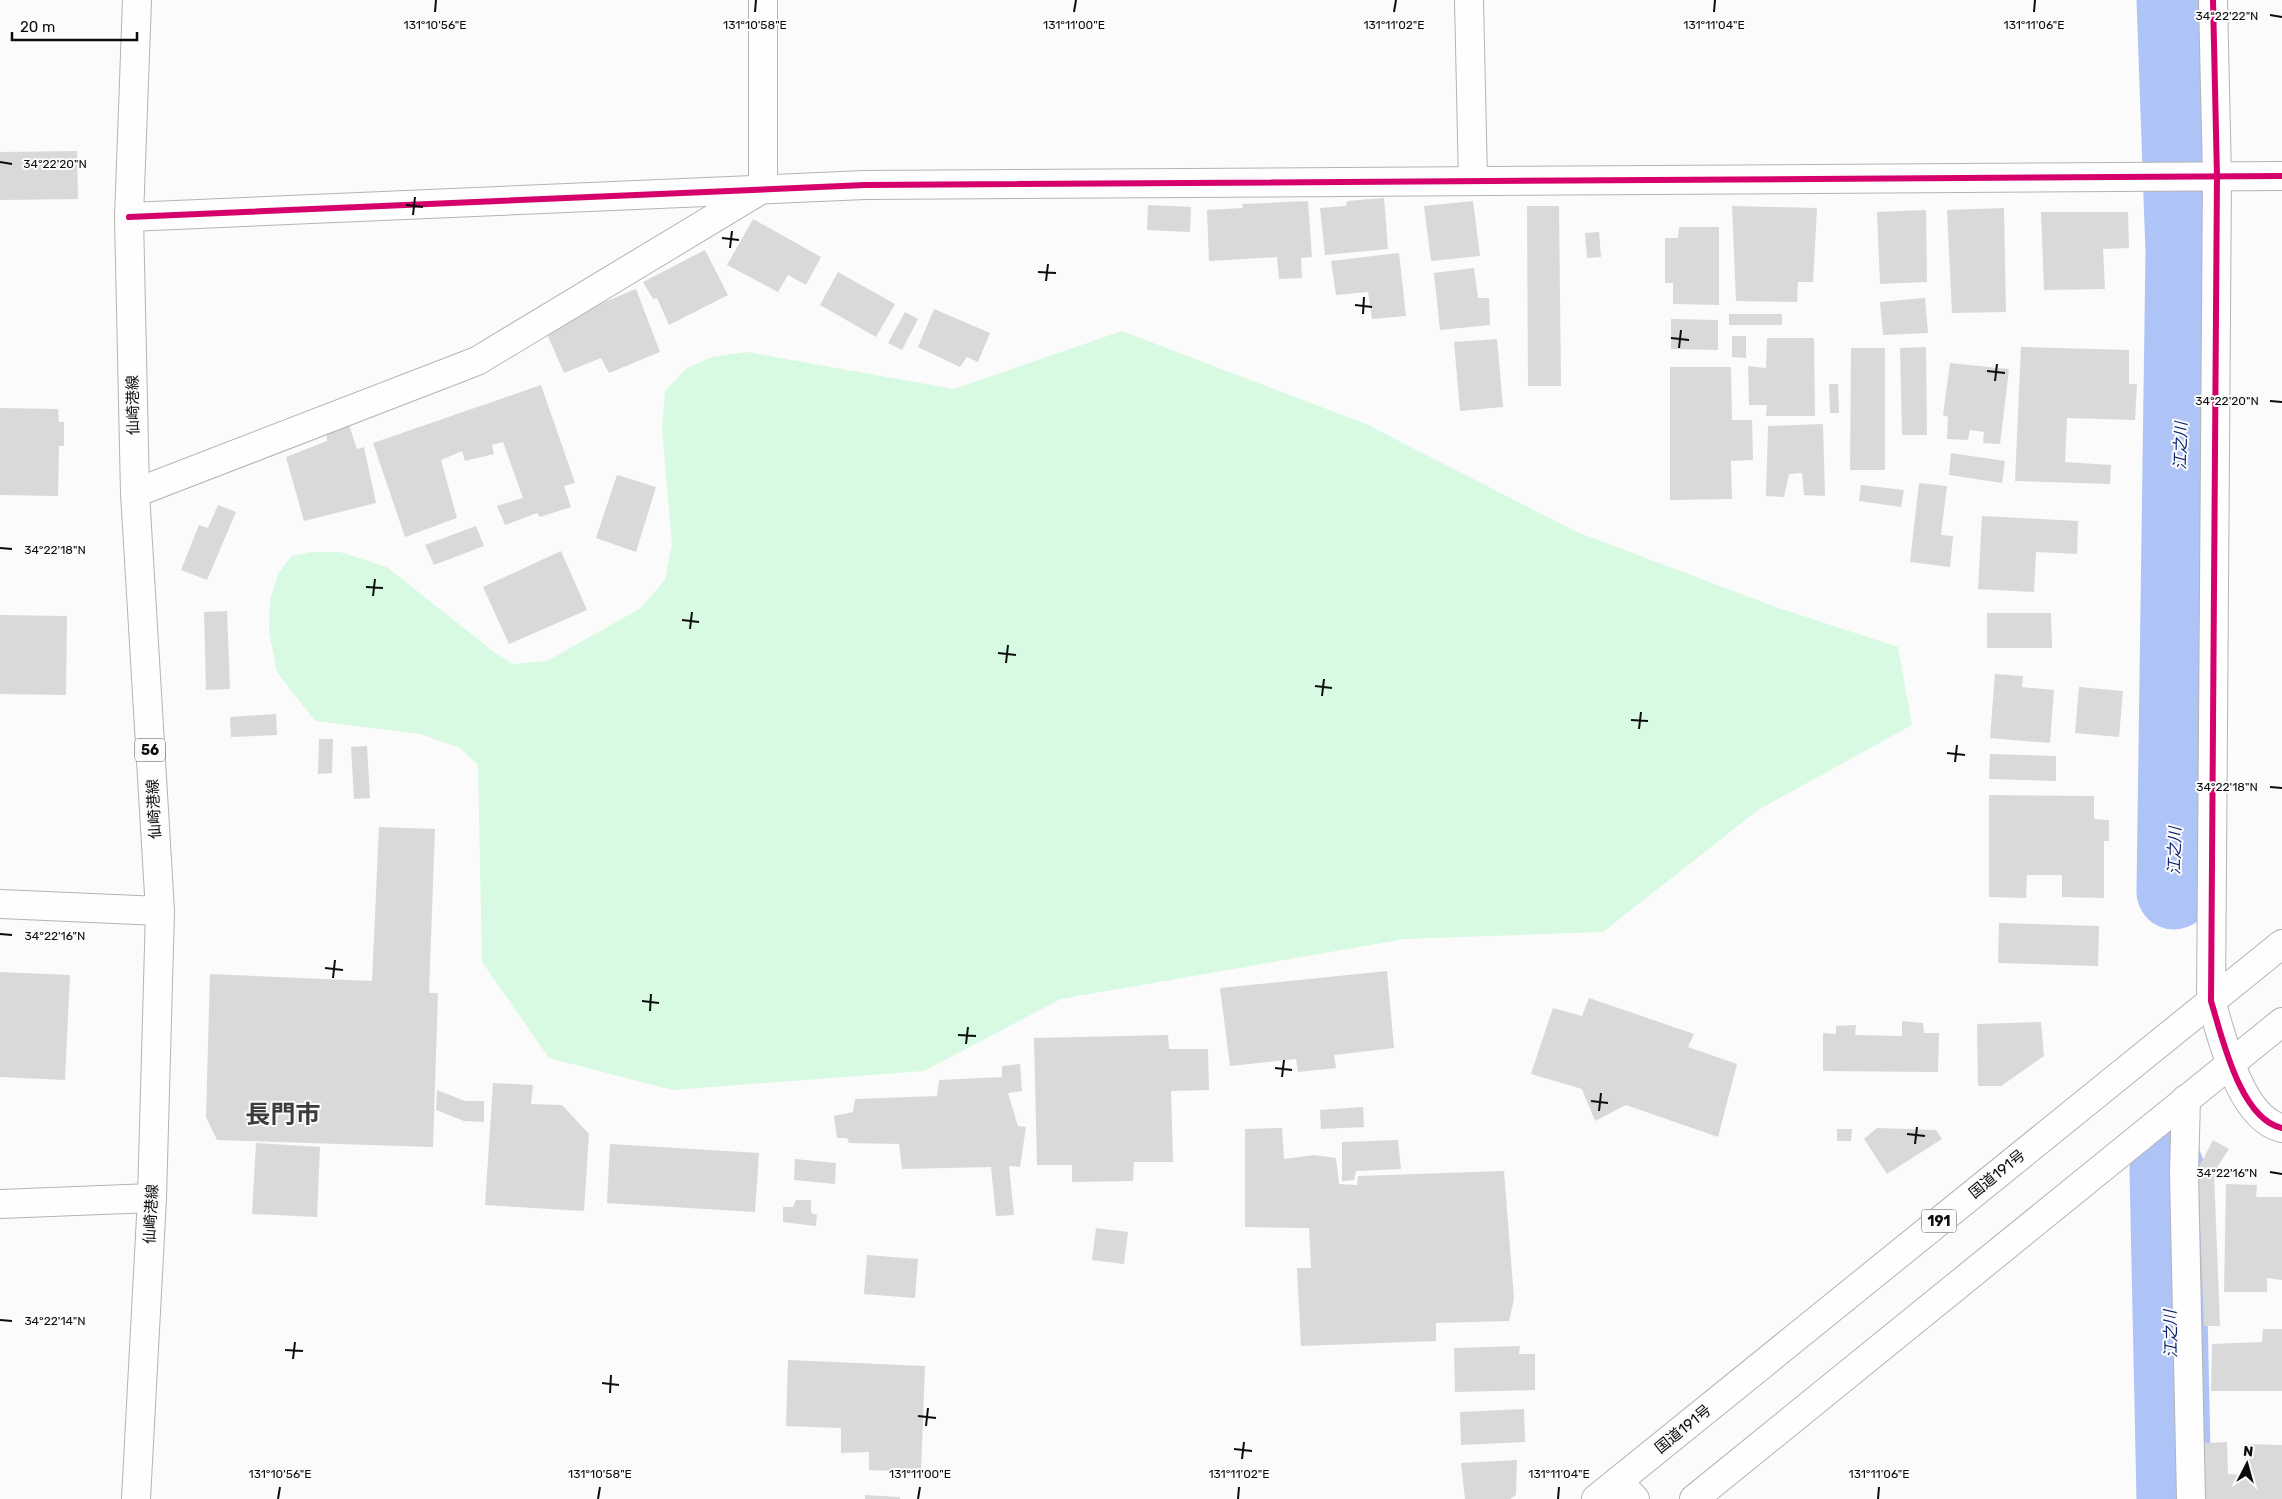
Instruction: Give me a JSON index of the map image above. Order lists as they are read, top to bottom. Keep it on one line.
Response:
{"streets":{"main road":["仙崎港線","56","国道191号","191"]},"districts":["長門市"],"water":["江之川"],"scale_bar":"20 m","north":"top","coordinates":["34°22'22\"N","131°10'56\"E","131°10'58\"E","131°11'00\"E","131°11'02\"E","131°11'04\"E","131°11'06\"E","34°22'20\"N","34°22'18\"N","34°22'16\"N","34°22'14\"N"]}
